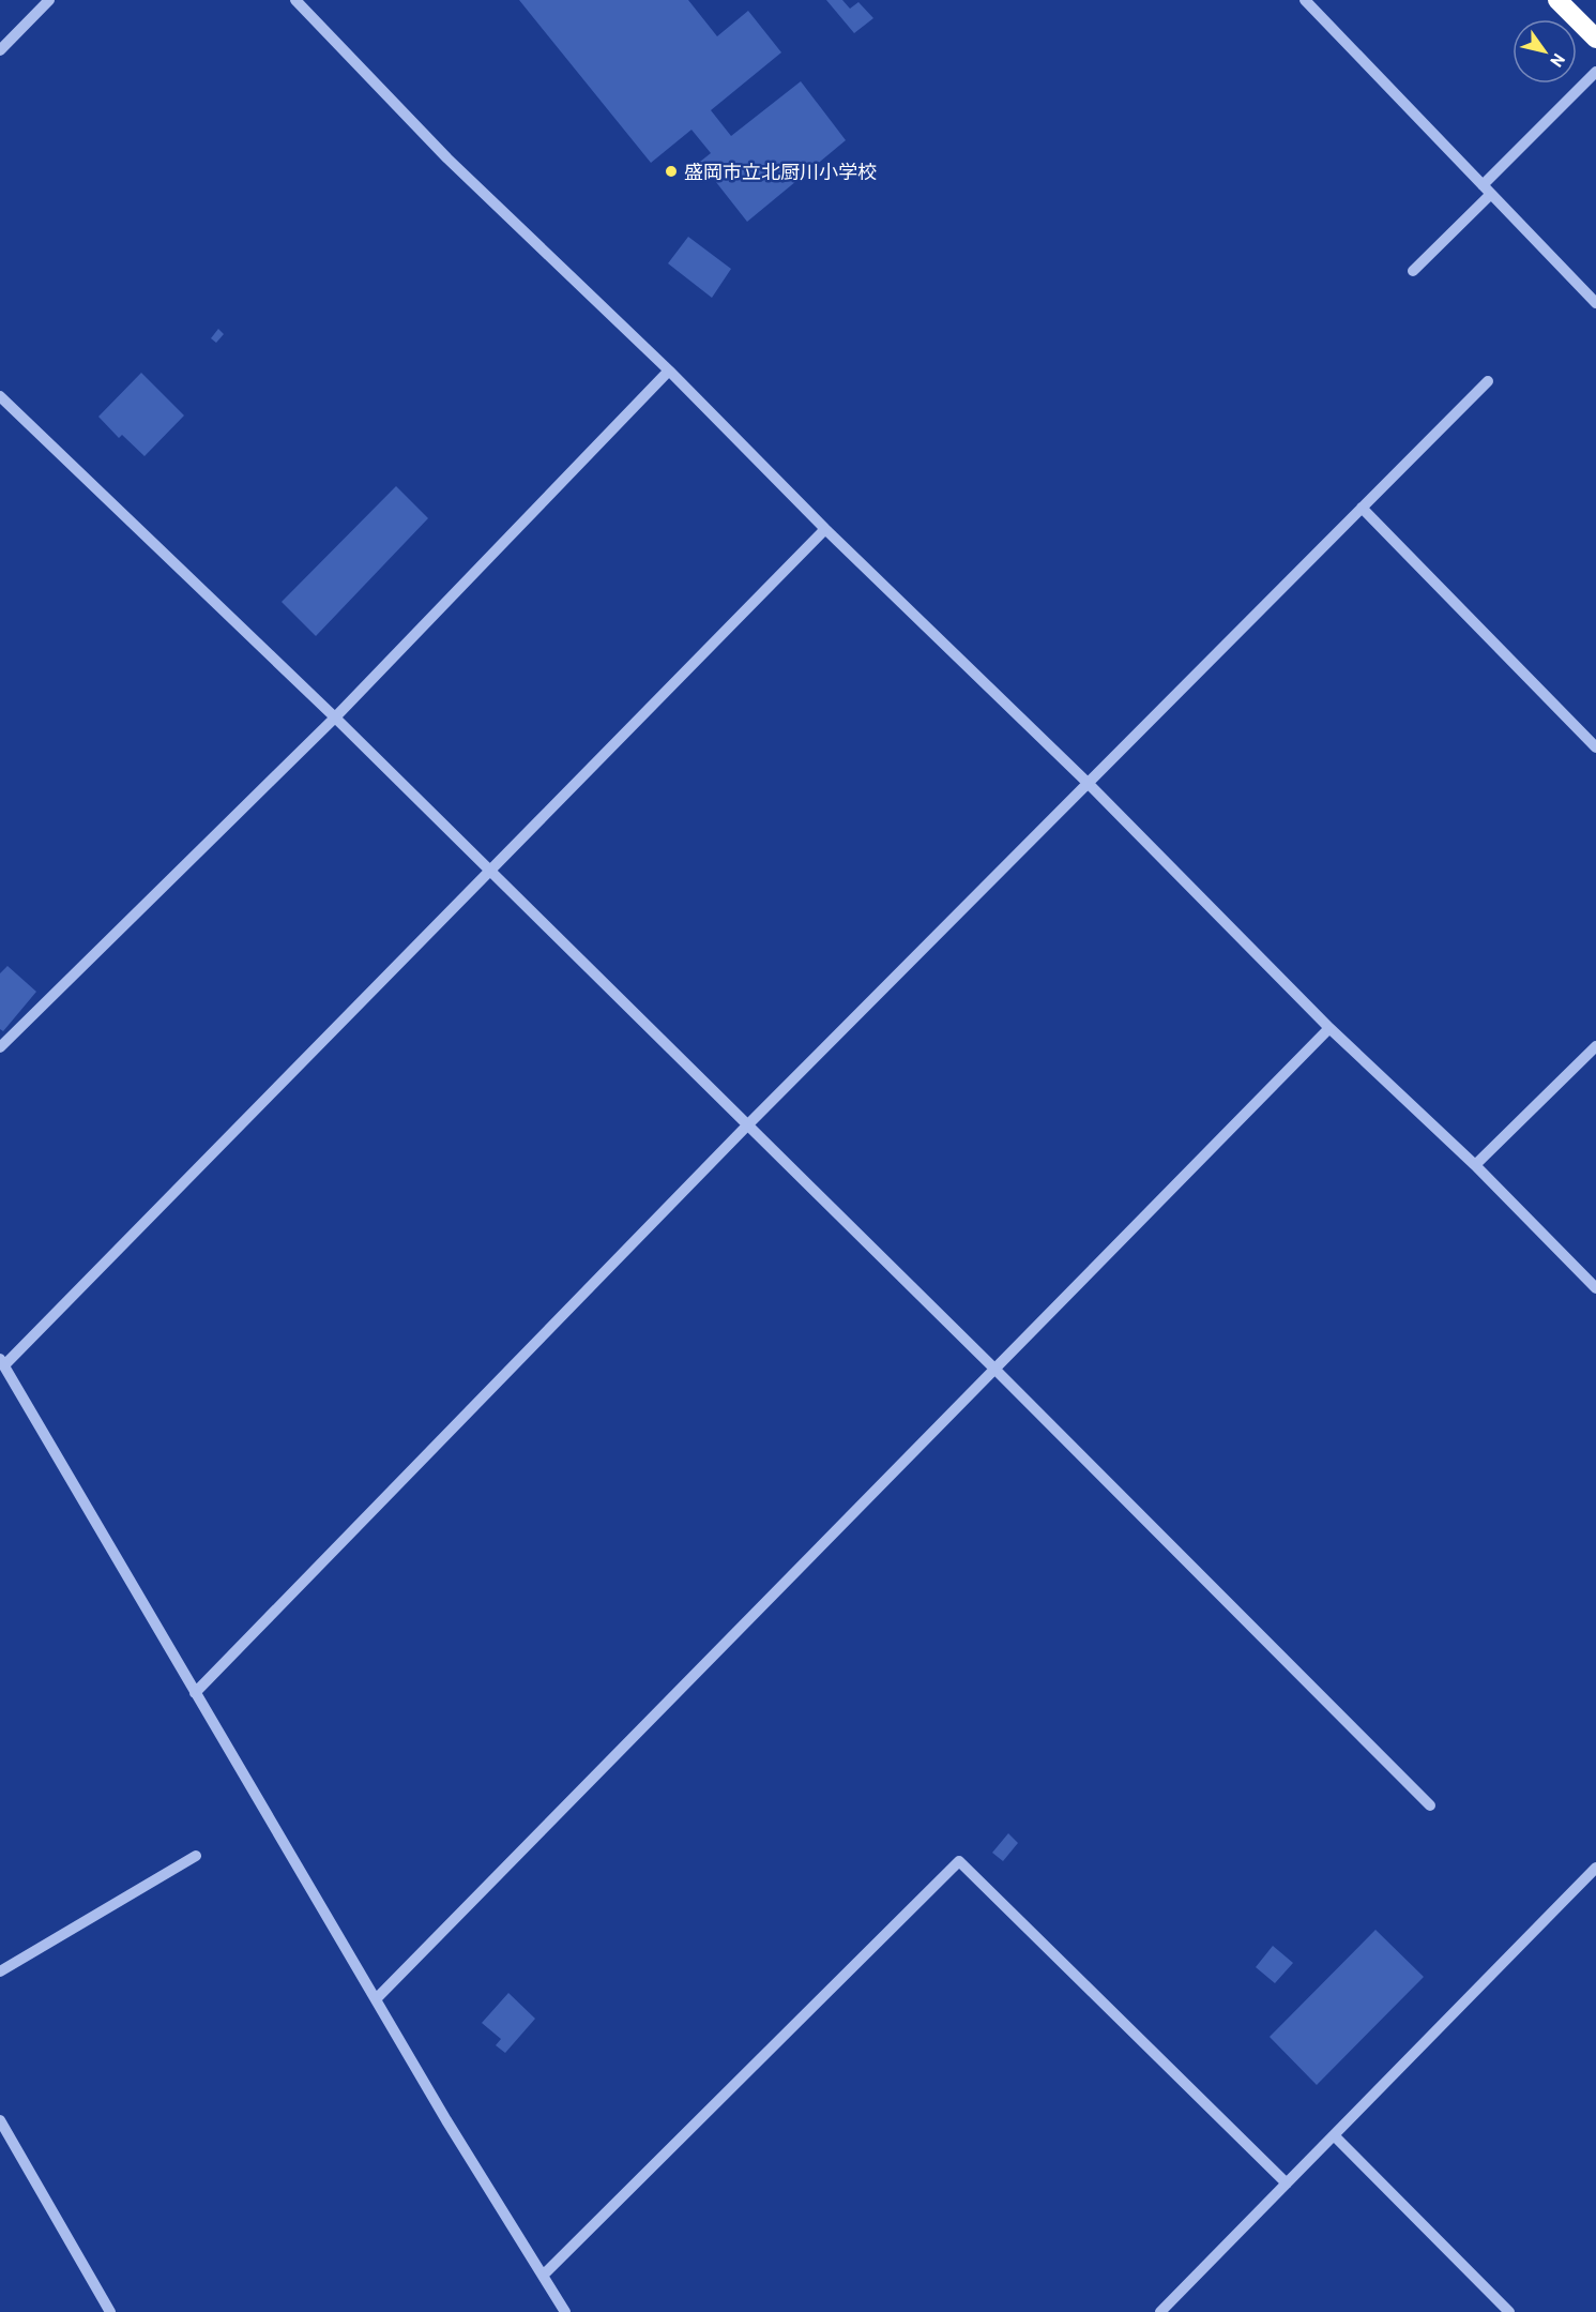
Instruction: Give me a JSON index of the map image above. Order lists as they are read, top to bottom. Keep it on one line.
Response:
{"places":["盛岡市立北厨川小学校"],"north":"bottom right"}
